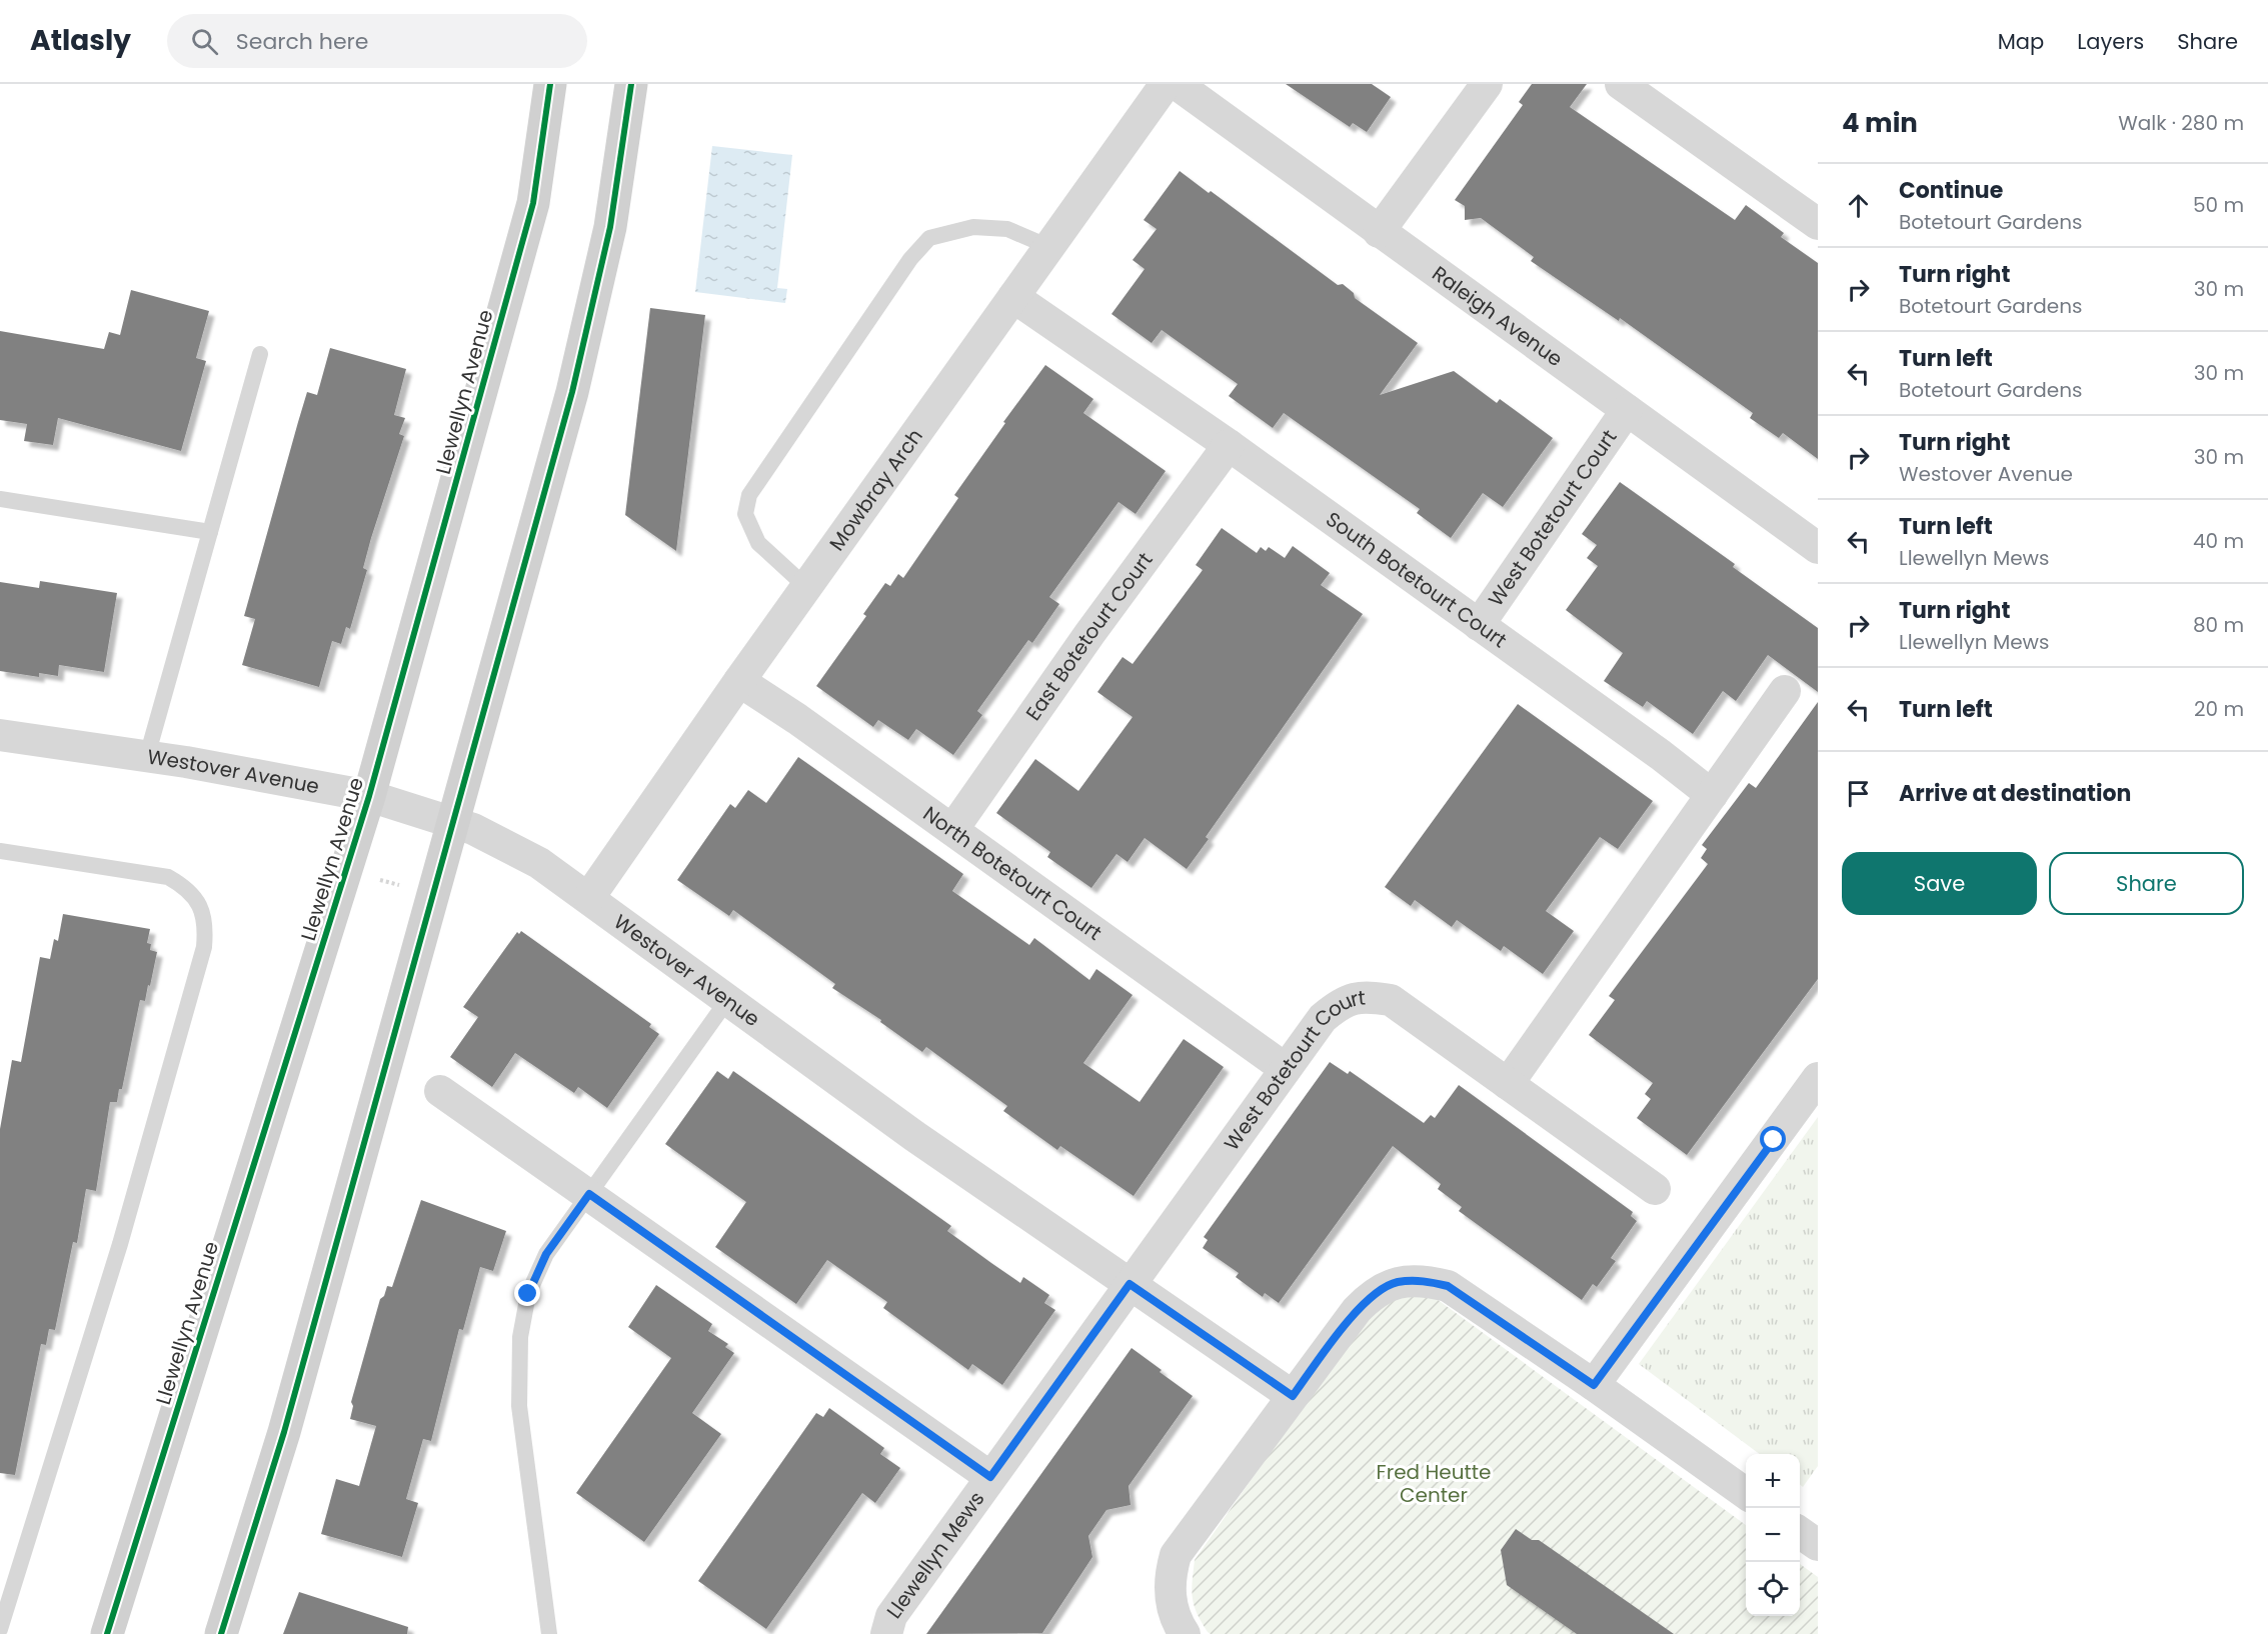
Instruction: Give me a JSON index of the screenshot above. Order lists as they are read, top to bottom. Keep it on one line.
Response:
{"streets":{"street":["Raleigh Avenue","Llewellyn Avenue","Mowbray Arch","West Botetourt Court","South Botetourt Court","East Botetourt Court","Westover Avenue","North Botetourt Court","Llewellyn Mews"]},"crossings":[["Raleigh Avenue","West Botetourt Court"],["Llewellyn Avenue","Westover Avenue"],["Mowbray Arch","South Botetourt Court"],["Mowbray Arch","Westover Avenue"],["Mowbray Arch","North Botetourt Court"],["West Botetourt Court","South Botetourt Court"],["West Botetourt Court","Westover Avenue"],["West Botetourt Court","North Botetourt Court"],["West Botetourt Court","Llewellyn Mews"],["South Botetourt Court","East Botetourt Court"],["East Botetourt Court","North Botetourt Court"],["Westover Avenue","Llewellyn Mews"]],"parks":["Fred Heutte Center"],"page":{"header":"Atlasly","search":"Search here","nav":["Map","Layers","Share"],"heading":["4 min","Walk · 280 m"],"list":[["Continue","Botetourt Gardens","50 m"],["Turn right","Botetourt Gardens","30 m"],["Turn left","Botetourt Gardens","30 m"],["Turn right","Westover Avenue","30 m"],["Turn left","Llewellyn Mews","40 m"],["Turn right","Llewellyn Mews","80 m"],["Turn left","20 m"],"Arrive at destination"],"buttons":["Save","Share"],"map_buttons":["+","−"]}}
